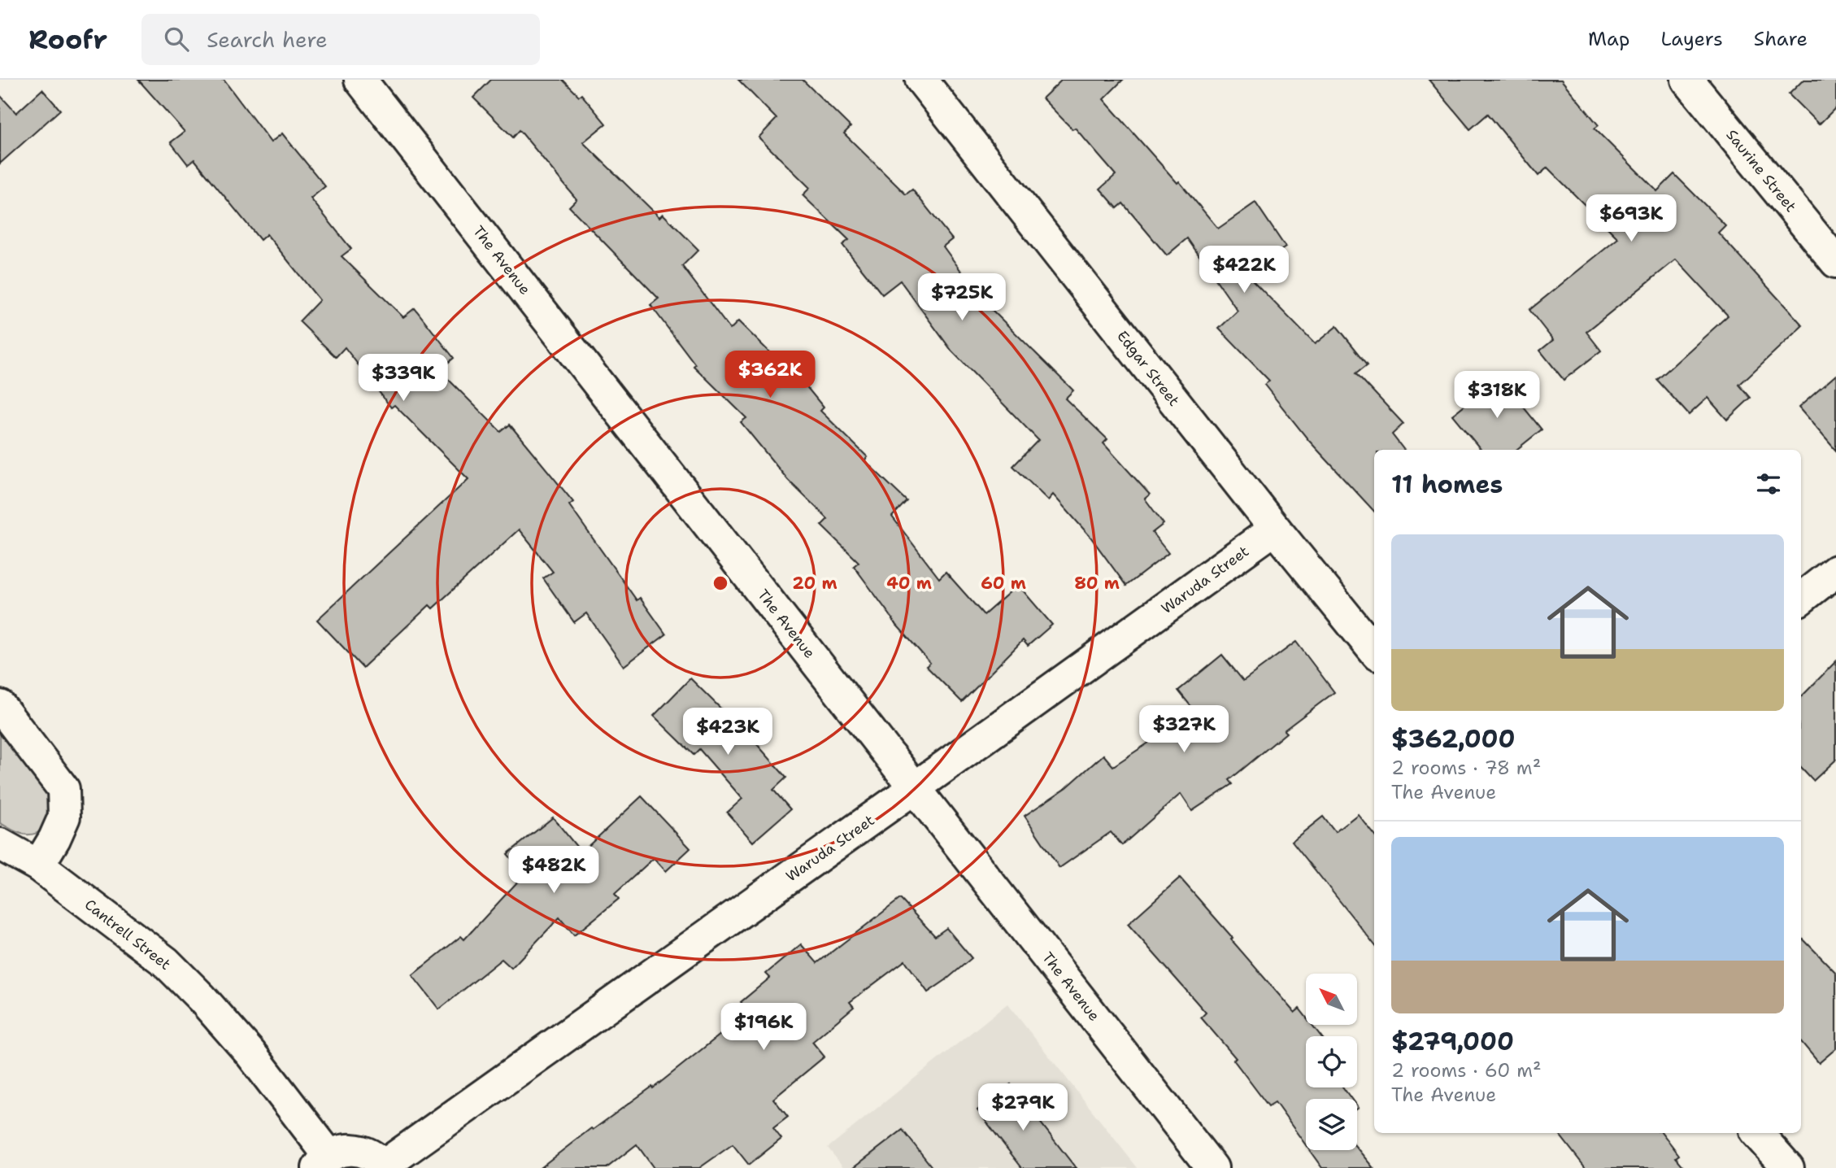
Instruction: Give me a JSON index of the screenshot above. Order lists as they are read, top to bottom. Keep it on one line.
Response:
{"streets":{"street":["Saurine Street","The Avenue","Edgar Street","Waruda Street","Cantrell Street"]},"crossings":[["The Avenue","Waruda Street"],["Edgar Street","Waruda Street"]],"north":"top left","page":{"header":"Roofr","search":"Search here","nav":["Map","Layers","Share"],"price":["$693K","$422K","$725K","$362K","$339K","$318K","$327K","$423K","$482K","$196K","$279K"],"heading":"11 homes","list":[{"name":"$362,000","note":"2 rooms · 78 m² · The Avenue"},{"name":"$279,000","note":"2 rooms · 60 m² · The Avenue"}]},"rings":["20 m","40 m","60 m","80 m"]}
